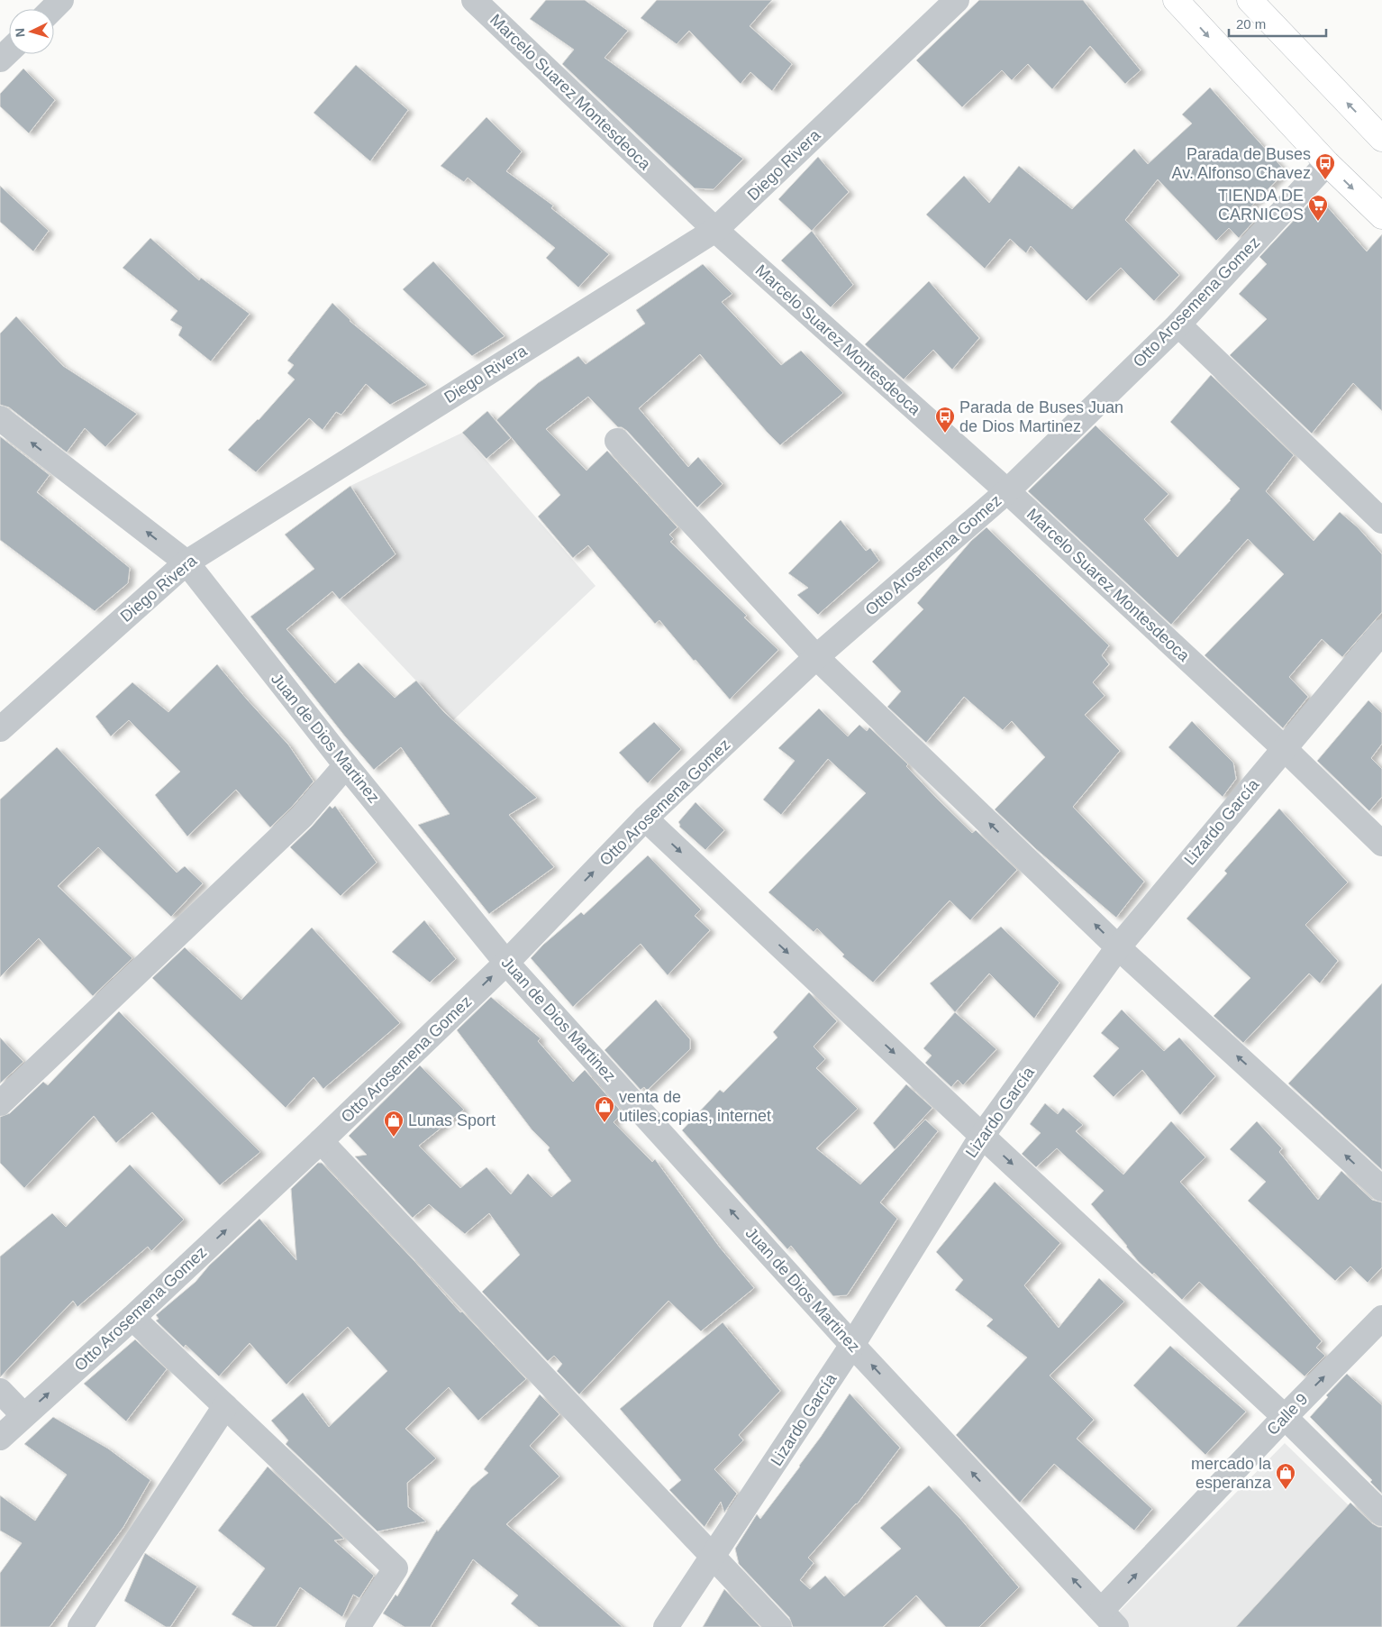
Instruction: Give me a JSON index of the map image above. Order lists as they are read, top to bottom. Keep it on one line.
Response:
{"streets":{"street":["Marcelo Suarez Montesdeoca","Diego Rivera","Otto Arosemena Gomez","Juan de Dios Martinez","Lizardo García","Calle 9"]},"crossings":[["Marcelo Suarez Montesdeoca","Diego Rivera"],["Marcelo Suarez Montesdeoca","Otto Arosemena Gomez"],["Marcelo Suarez Montesdeoca","Lizardo García"],["Diego Rivera","Juan de Dios Martinez"],["Otto Arosemena Gomez","Juan de Dios Martinez"],["Juan de Dios Martinez","Lizardo García"],["Juan de Dios Martinez","Calle 9"]],"one_way":["Otto Arosemena Gomez","Juan de Dios Martinez","Calle 9"],"places":{"bus stop":["Parada de Buses Av. Alfonso Chavez","Parada de Buses Juan de Dios Martinez"],"supermarket":["TIENDA DE CARNICOS"],"shop":["venta de utiles,copias, internet","Lunas Sport","mercado la esperanza"]},"scale_bar":"20 m","north":"left"}
